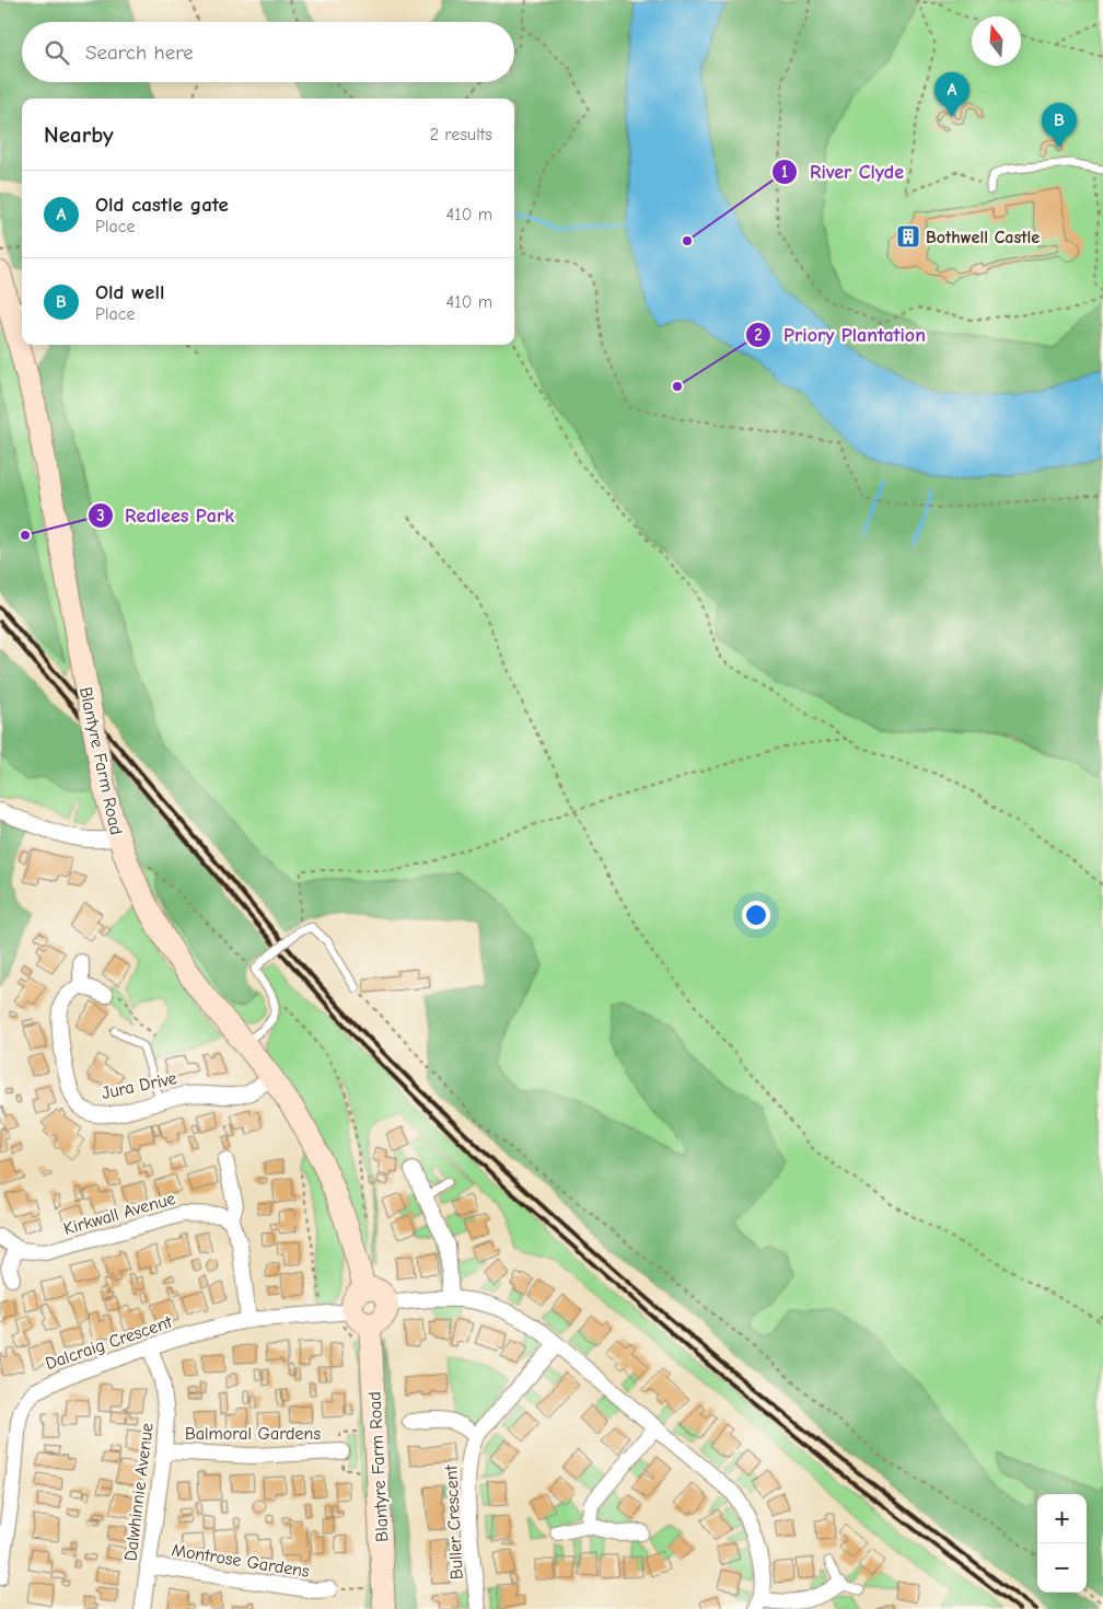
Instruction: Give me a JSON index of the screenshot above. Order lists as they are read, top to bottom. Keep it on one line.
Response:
{"streets":{"main road":["Blantyre Farm Road"],"street":["Jura Drive","Kirkwall Avenue","Dalcraig Crescent","Balmoral Gardens","Dalwhinnie Avenue","Buller Crescent","Montrose Gardens"]},"crossings":[["Blantyre Farm Road","Jura Drive"],["Blantyre Farm Road","Dalcraig Crescent"],["Dalcraig Crescent","Dalwhinnie Avenue"],["Balmoral Gardens","Dalwhinnie Avenue"],["Dalwhinnie Avenue","Montrose Gardens"]],"places":{"building":["Bothwell Castle"],"other":["River Clyde","Priory Plantation","Redlees Park"]},"north":"top","page":{"search":"Search here","pins":["A","B"],"heading":["Nearby","2 results"],"list":[{"mark":"A","name":"Old castle gate","note":"Place","value":"410 m"},{"mark":"B","name":"Old well","note":"Place","value":"410 m"}],"map_buttons":["+","−"]}}
